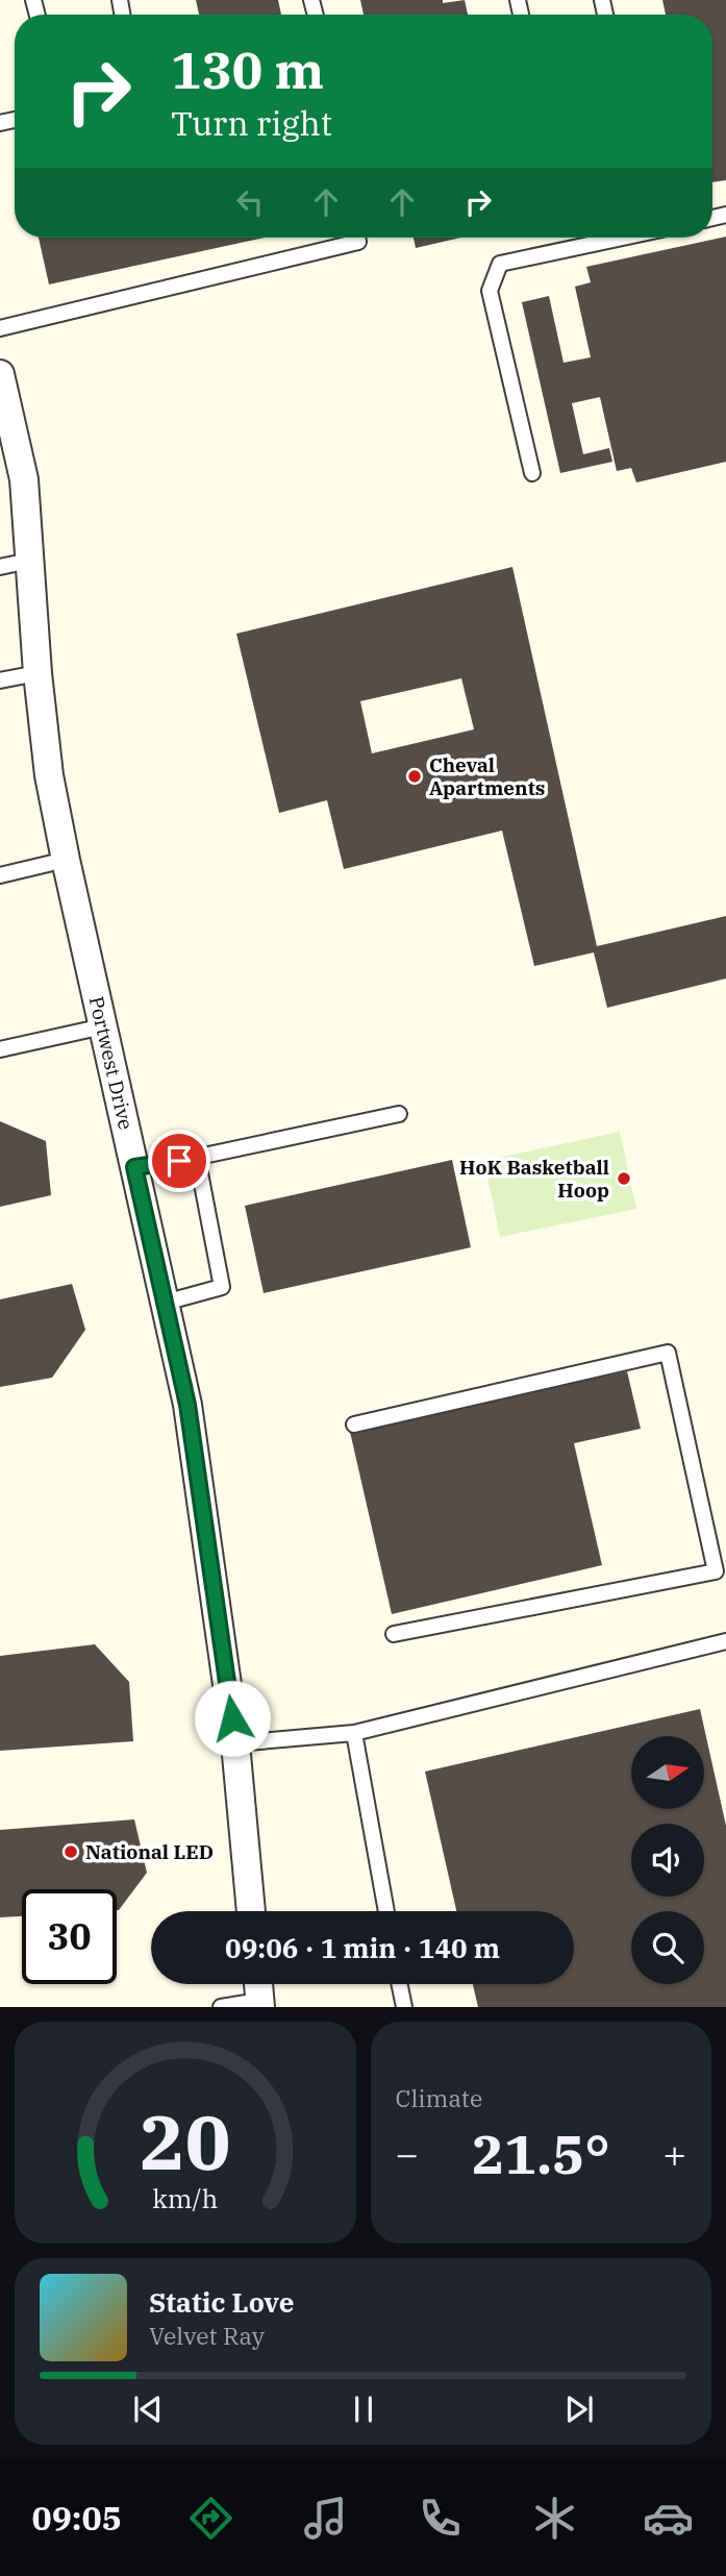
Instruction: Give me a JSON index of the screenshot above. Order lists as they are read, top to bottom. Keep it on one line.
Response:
{"streets":{"street":["Portwest Drive"]},"places":["Cheval Apartments","HoK Basketball Hoop","National LED"],"north":"right","page":{"turn":["130 m","Turn right"],"limit":"30","trip":"09:06 · 1 min · 140 m","tile":"Climate","heat":["−","21.5°","+"],"song":["Static Love","Velvet Ray"],"tabs":"09:05","gauge":["20","km/h"]}}
